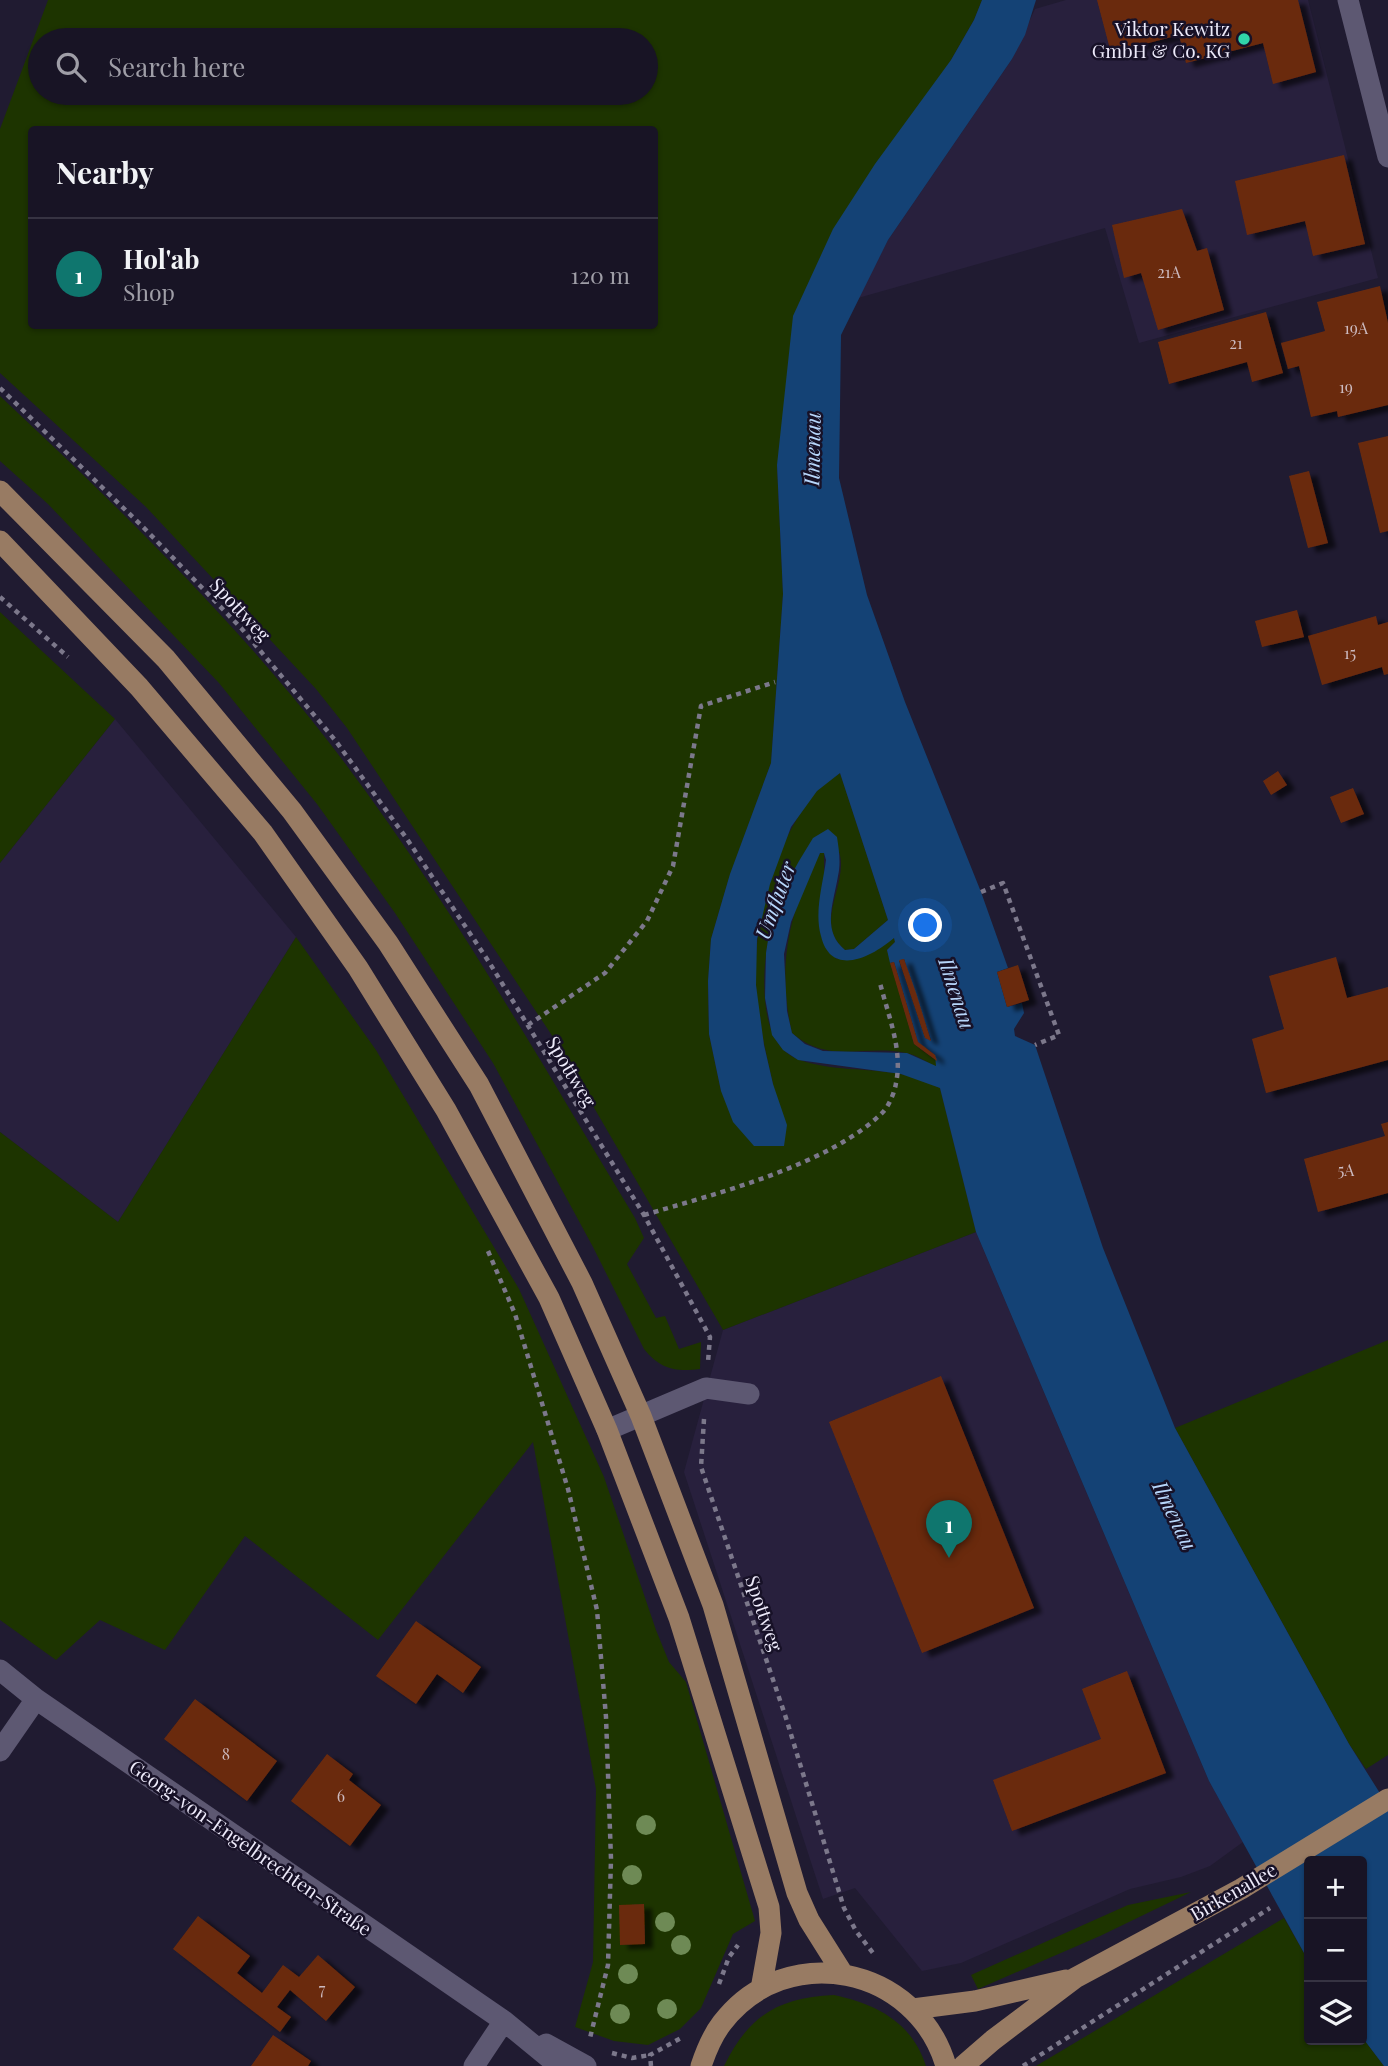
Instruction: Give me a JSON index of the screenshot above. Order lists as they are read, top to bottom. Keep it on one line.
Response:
{"streets":{"main road":["Birkenallee"],"street":["Georg-von-Engelbrechten-Straße"],"path":["Spottweg"]},"water":["Ilmenau","Umfluter"],"places":["Viktor Kewitz GmbH & Co. KG"],"house_numbers":["21A","19A","21","19","15","5A","8","6","7"],"page":{"search":"Search here","heading":"Nearby","list":[{"mark":"1","name":"Hol'ab","note":"Shop","value":"120 m"}],"pins":"1","map_buttons":["+","−"]}}
